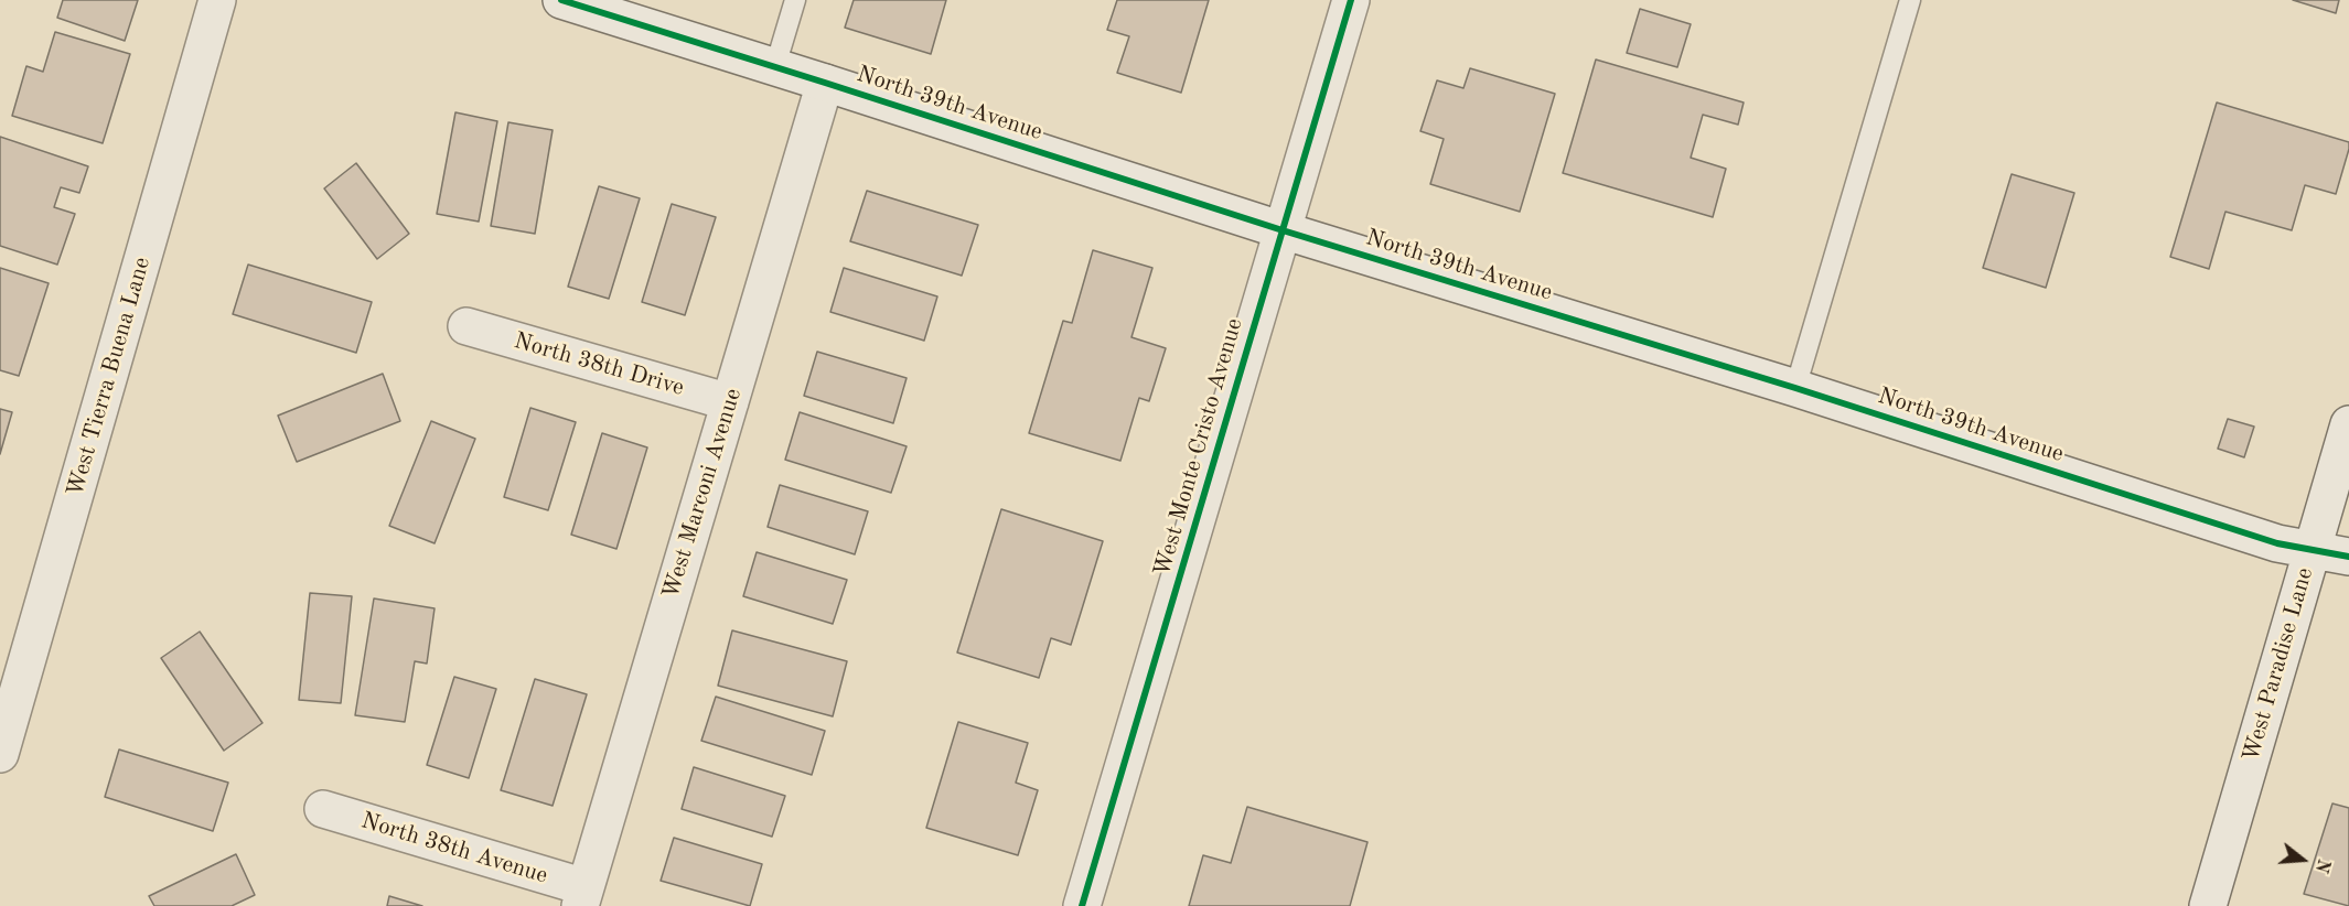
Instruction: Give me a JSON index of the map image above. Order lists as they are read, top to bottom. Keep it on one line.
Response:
{"streets":{"street":["North 39th Avenue","North 38th Drive","West Tierra Buena Lane","West Monte Cristo Avenue","West Marconi Avenue","West Paradise Lane","North 38th Avenue"]},"crossings":[["North 39th Avenue","West Monte Cristo Avenue"],["North 39th Avenue","West Marconi Avenue"],["North 39th Avenue","West Paradise Lane"],["North 38th Drive","West Marconi Avenue"],["West Marconi Avenue","North 38th Avenue"]],"north":"right"}
